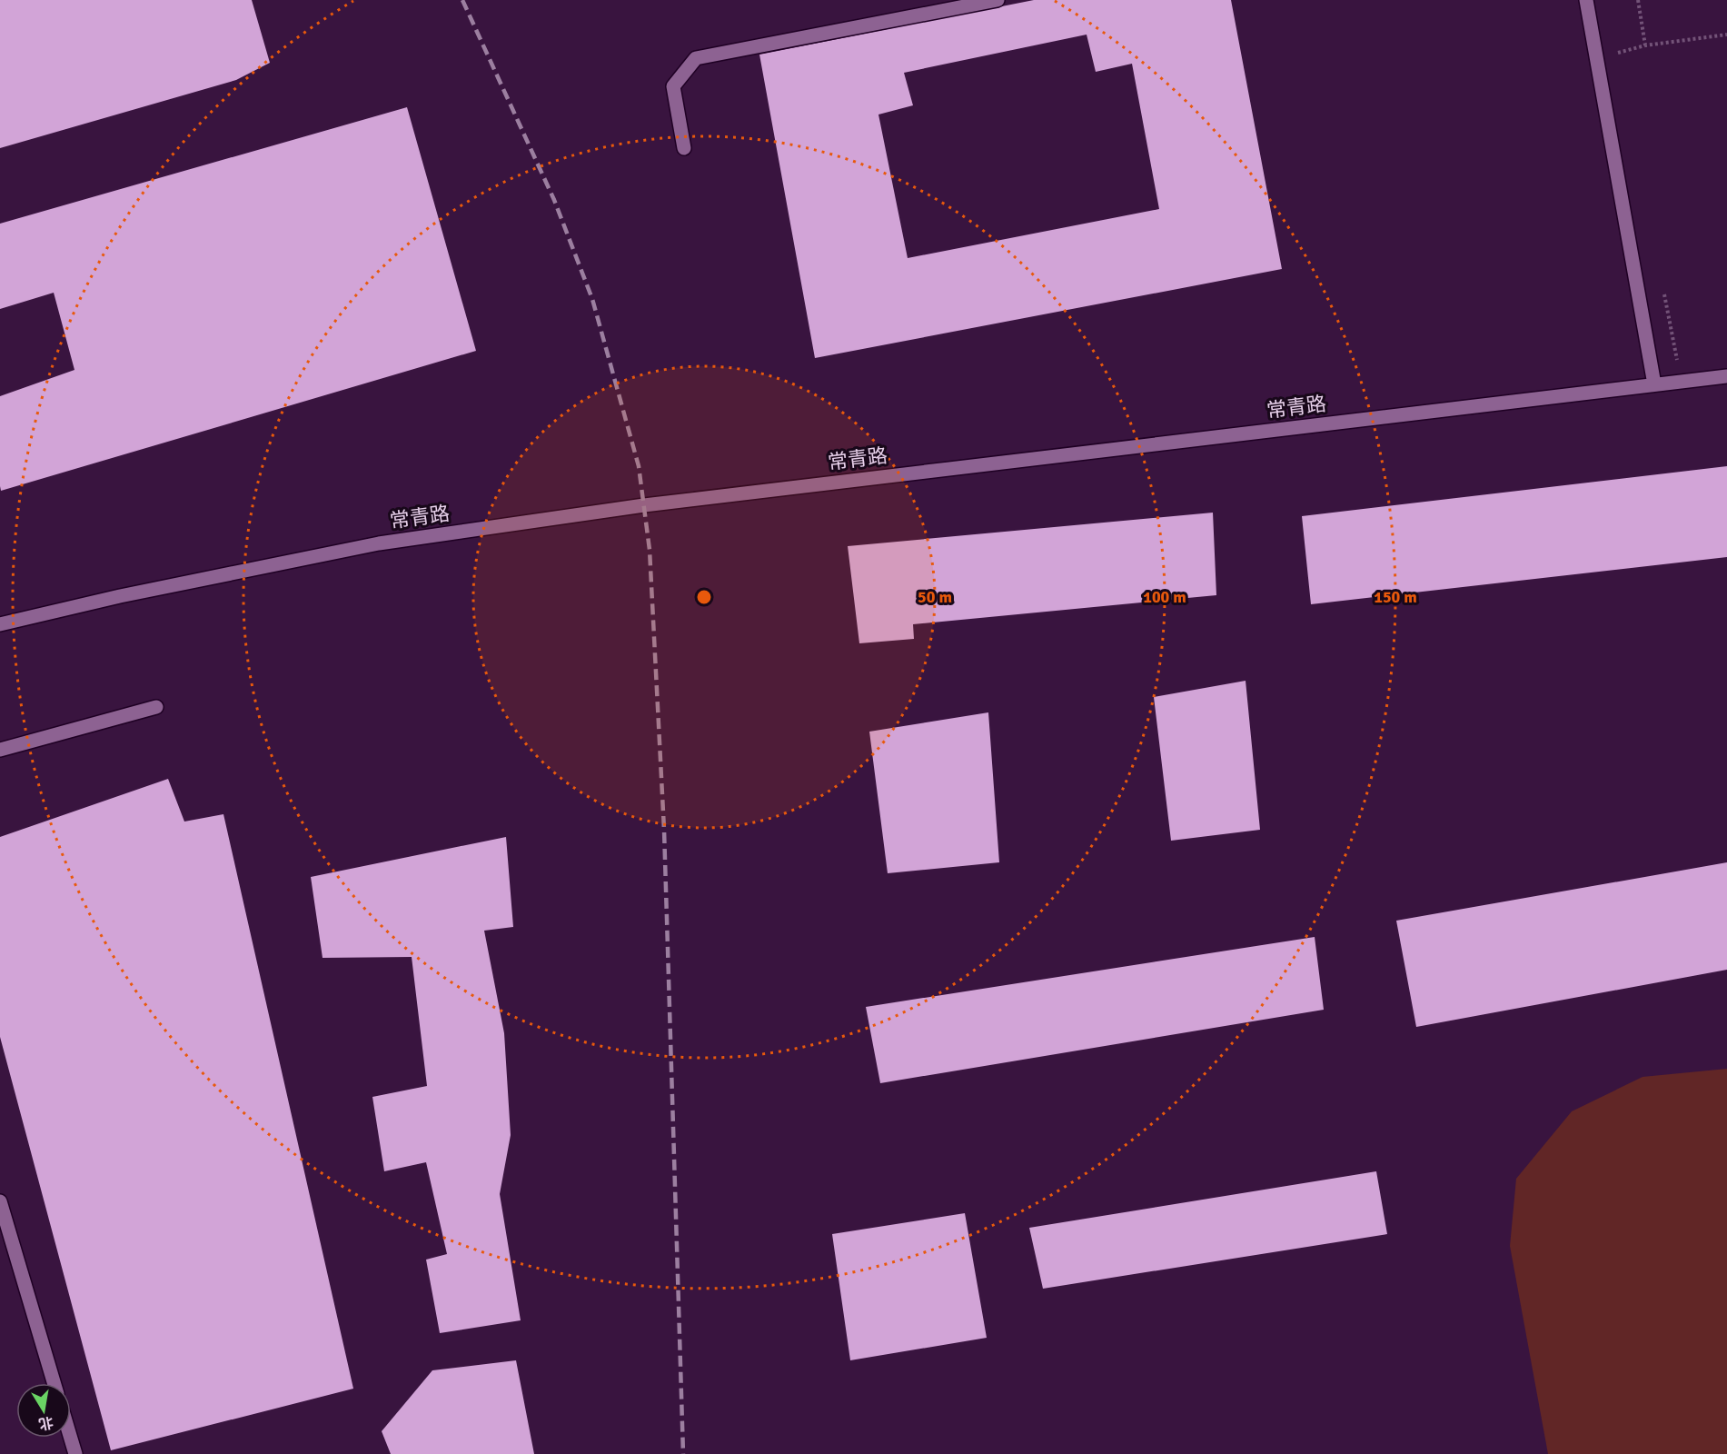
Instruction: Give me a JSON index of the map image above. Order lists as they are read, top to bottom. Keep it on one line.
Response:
{"streets":{"street":["常青路"]},"north":"bottom","rings":["50 m","100 m","150 m"]}
